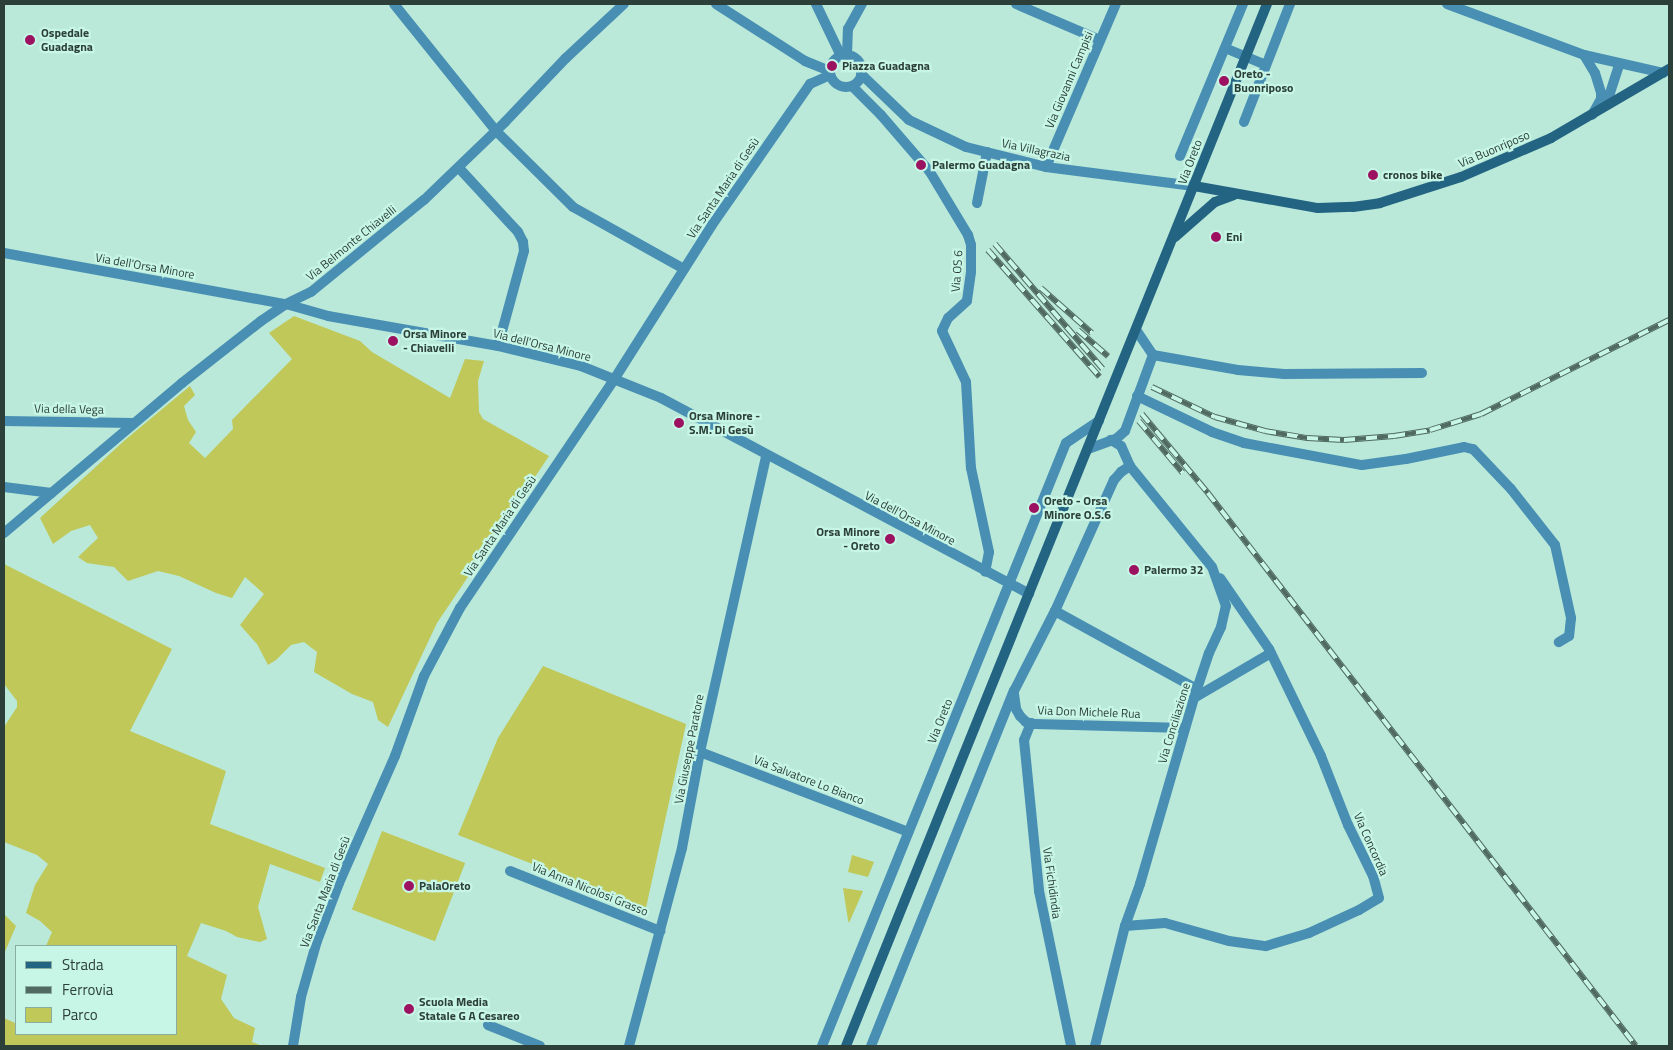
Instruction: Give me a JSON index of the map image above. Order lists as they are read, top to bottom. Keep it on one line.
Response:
{"streets":{"street":["Via Giovanni Campisi","Via Buonriposo","Via Villagrazia","Via Oreto","Via Santa Maria di Gesù","Via Belmonte Chiavelli","Via dell'Orsa Minore","Via OS 6","Via della Vega","Via Don Michele Rua","Via Conciliazione","Via Giuseppe Paratore","Via Salvatore Lo Bianco","Via Concordia","Via Fichidindia","Via Anna Nicolosi Grasso"]},"crossings":[["Via Giovanni Campisi","Via Villagrazia"],["Via Buonriposo","Via Villagrazia"],["Via Buonriposo","Via Oreto"],["Via Villagrazia","Via Oreto"],["Via Villagrazia","Via Santa Maria di Gesù"],["Via Villagrazia","Via OS 6"],["Via Oreto","Via dell'Orsa Minore"],["Via Oreto","Via Salvatore Lo Bianco"],["Via Santa Maria di Gesù","Via dell'Orsa Minore"],["Via Santa Maria di Gesù","Via OS 6"],["Via Belmonte Chiavelli","Via dell'Orsa Minore"],["Via Belmonte Chiavelli","Via della Vega"],["Via dell'Orsa Minore","Via OS 6"],["Via dell'Orsa Minore","Via Giuseppe Paratore"],["Via Don Michele Rua","Via Conciliazione"],["Via Don Michele Rua","Via Fichidindia"],["Via Conciliazione","Via Concordia"],["Via Giuseppe Paratore","Via Salvatore Lo Bianco"],["Via Giuseppe Paratore","Via Anna Nicolosi Grasso"]],"places":["Ospedale Guadagna","Piazza Guadagna","Oreto - Buonriposo","Palermo Guadagna","cronos bike","Eni","Orsa Minore - Chiavelli","Orsa Minore - S.M. Di Gesù","Oreto - Orsa Minore O.S.6","Orsa Minore - Oreto","Palermo 32","PalaOreto","Scuola Media Statale G A Cesareo"],"legend":["Strada","Ferrovia","Parco"]}
